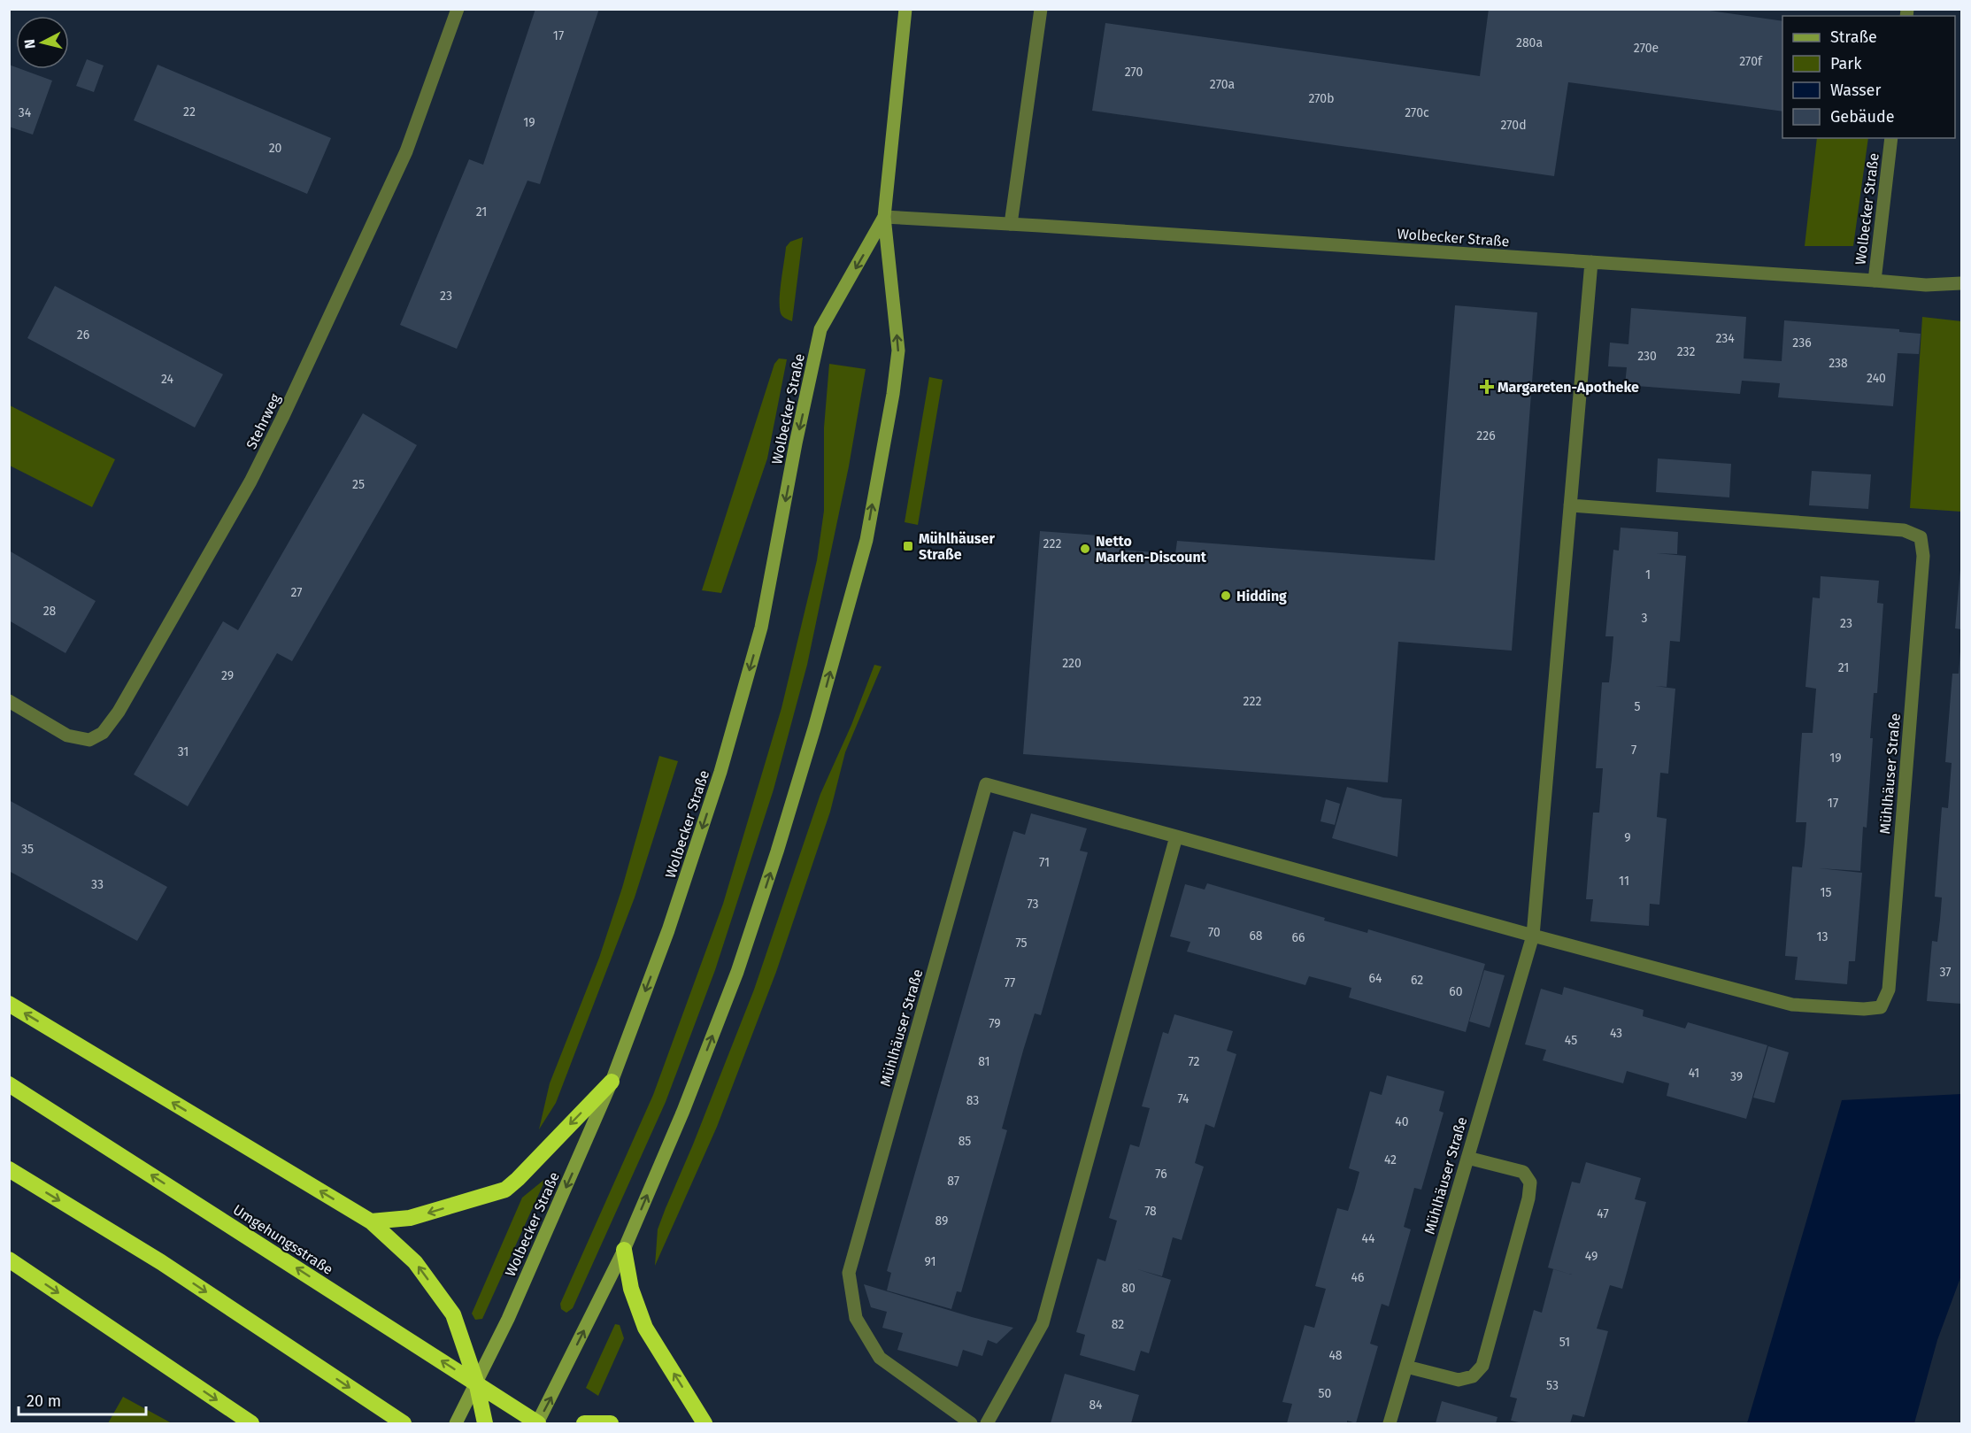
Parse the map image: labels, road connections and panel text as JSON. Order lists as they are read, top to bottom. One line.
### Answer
{"streets":{"highway":["Umgehungsstraße"],"main road":["Wolbecker Straße"],"street":["Stehrweg","Mühlhäuser Straße"]},"crossings":[["Wolbecker Straße","Mühlhäuser Straße"],["Wolbecker Straße","Umgehungsstraße"]],"places":{"health":["Margareten-Apotheke"],"transit":["Mühlhäuser Straße"],"other":["Netto Marken-Discount","Hidding"]},"house_numbers":["17","280a","270e","270f","270","270a","270b","22","34","270c","19","270d","20","21","23","26","234","236","232","230","238","240","24","226","25","222","1","27","28","3","23","220","21","29","222","5","7","31","19","17","9","35","71","11","33","15","73","70","68","13","66","75","37","64","62","77","60","79","43","45","81","72","41","39","74","83","40","85","42","76","87","78","47","89","44","49","91","46","80","82","51","48","53","50","84"],"legend":["Straße","Park","Wasser","Gebäude"],"scale_bar":"20 m","north":"left"}
